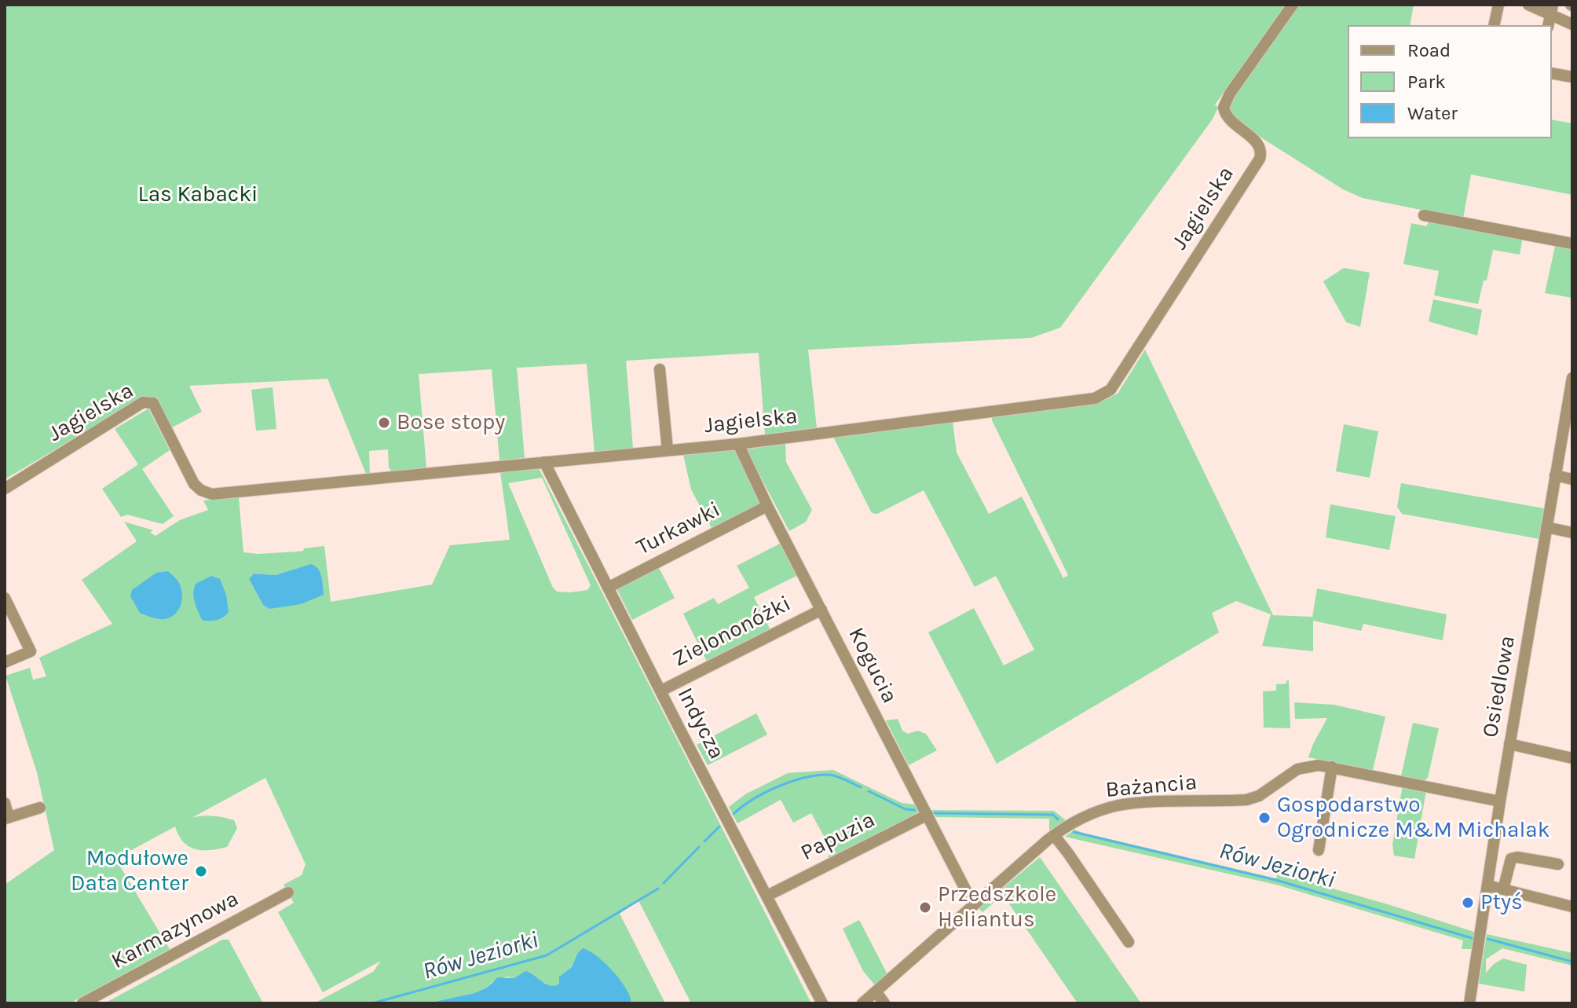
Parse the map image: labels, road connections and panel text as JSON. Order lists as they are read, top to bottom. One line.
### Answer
{"streets":{"street":["Jagielska","Turkawki","Zielononóżki","Kogucia","Osiedlowa","Indycza","Bażancia","Papuzia","Karmazynowa"]},"crossings":[["Jagielska","Kogucia"],["Jagielska","Indycza"],["Turkawki","Kogucia"],["Turkawki","Indycza"],["Zielononóżki","Kogucia"],["Zielononóżki","Indycza"],["Kogucia","Bażancia"],["Kogucia","Papuzia"],["Osiedlowa","Bażancia"],["Indycza","Papuzia"]],"water":["Rów Jeziorki"],"parks":["Las Kabacki"],"places":["Bose stopy","Gospodarstwo Ogrodnicze M&M Michalak","Modułowe Data Center","Ptyś","Przedszkole Heliantus"],"legend":["Road","Park","Water"]}
